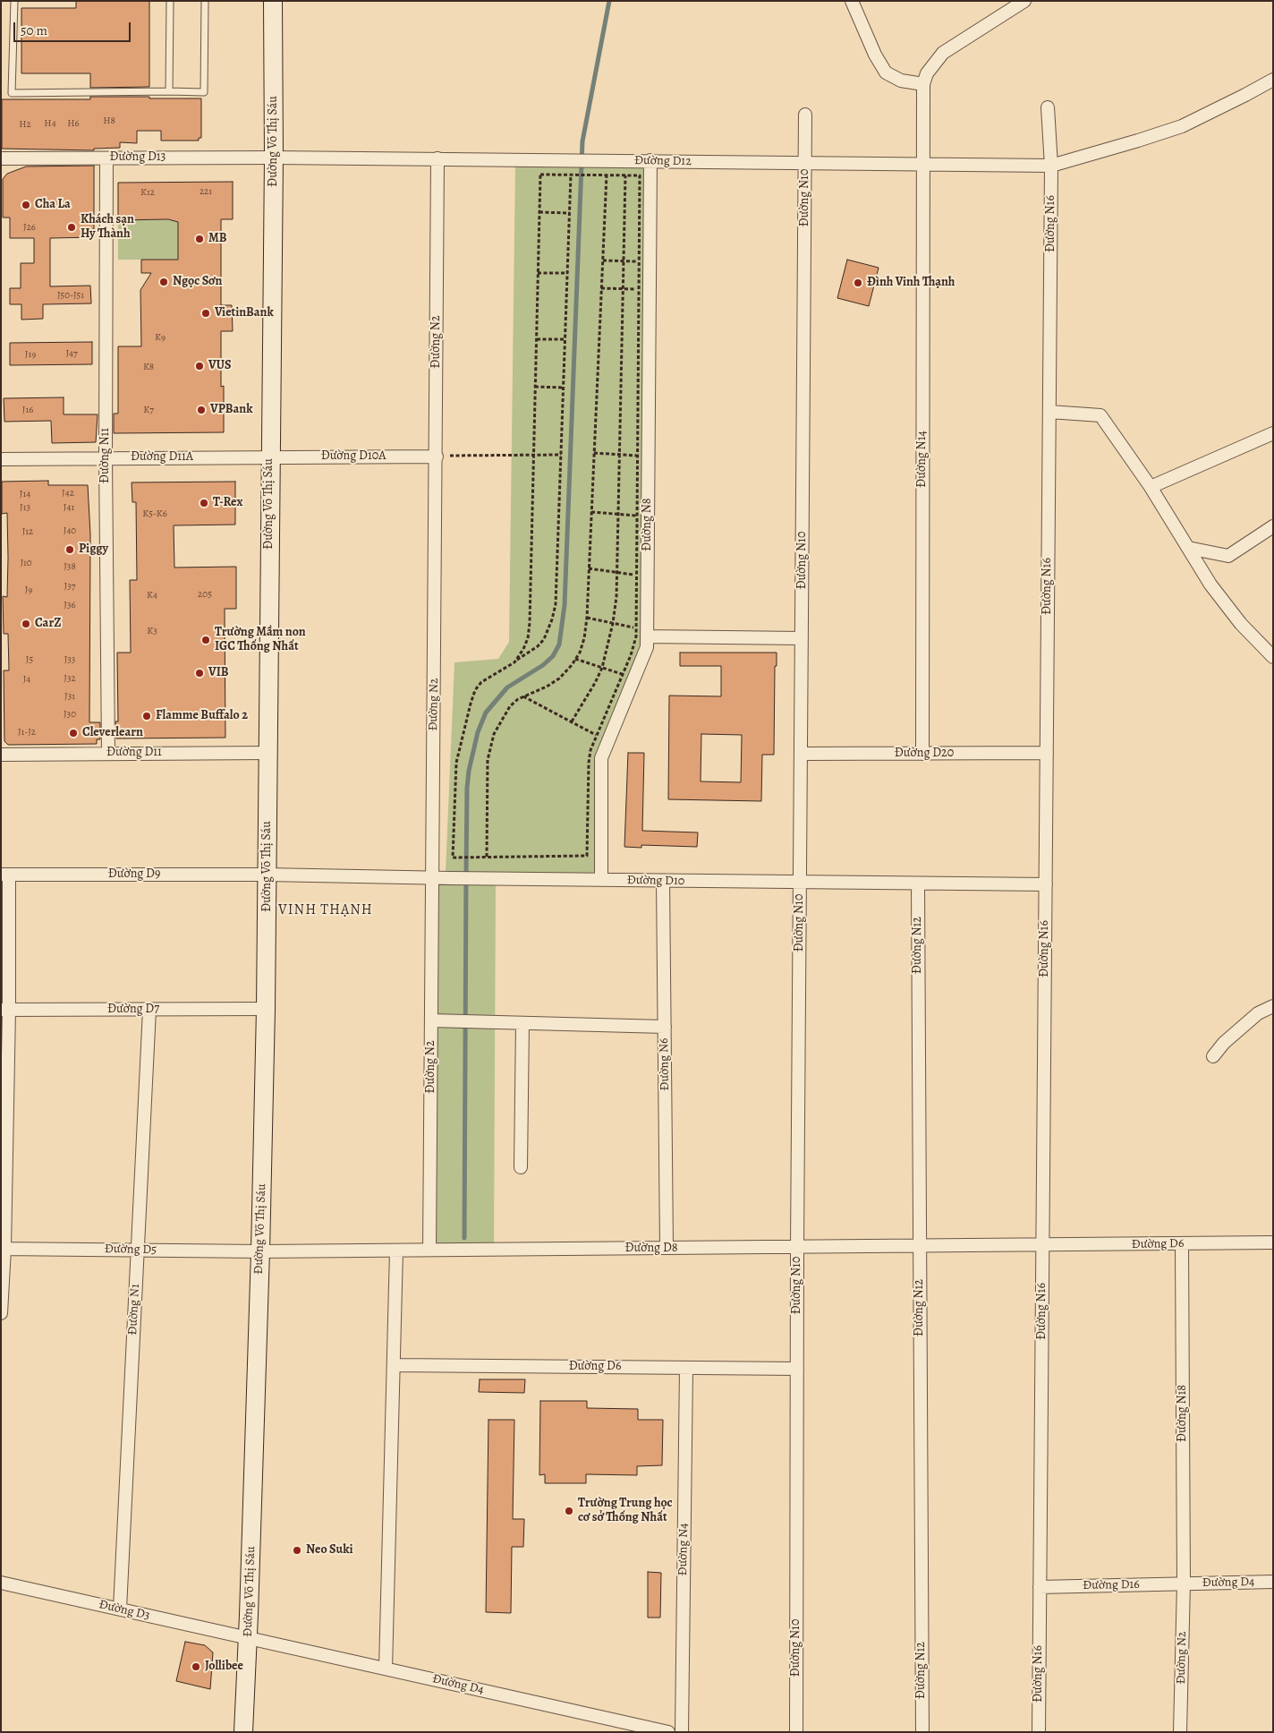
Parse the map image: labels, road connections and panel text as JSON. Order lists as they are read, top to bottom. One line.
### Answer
{"streets":{"main road":["Đường Võ Thị Sáu"],"street":["Đường D13","Đường D12","Đường N10","Đường N16","Đường N2","Đường N11","Đường D10A","Đường D11A","Đường N14","Đường N8","Đường D11","Đường D20","Đường D9","Đường D10","Đường N12","Đường D7","Đường N6","Đường D6","Đường D8","Đường D5","Đường N1","Đường N18","Đường N4","Đường D4","Đường D16","Đường D3"]},"crossings":[["Đường Võ Thị Sáu","Đường D13"],["Đường Võ Thị Sáu","Đường D12"],["Đường Võ Thị Sáu","Đường D10A"],["Đường Võ Thị Sáu","Đường D11A"],["Đường Võ Thị Sáu","Đường D11"],["Đường Võ Thị Sáu","Đường D9"],["Đường Võ Thị Sáu","Đường D10"],["Đường Võ Thị Sáu","Đường D7"],["Đường Võ Thị Sáu","Đường D8"],["Đường Võ Thị Sáu","Đường D5"],["Đường Võ Thị Sáu","Đường D4"],["Đường Võ Thị Sáu","Đường D3"],["Đường D13","Đường D12"],["Đường D13","Đường N11"],["Đường D12","Đường N10"],["Đường D12","Đường N16"],["Đường D12","Đường N2"],["Đường D12","Đường N14"],["Đường D12","Đường N8"],["Đường N10","Đường D20"],["Đường N10","Đường D10"],["Đường N10","Đường D6"],["Đường N10","Đường D8"],["Đường N16","Đường D20"],["Đường N16","Đường D10"],["Đường N16","Đường D6"],["Đường N16","Đường D8"],["Đường N16","Đường D16"],["Đường N2","Đường D10A"],["Đường N2","Đường D10"],["Đường N2","Đường D8"],["Đường N2","Đường N18"],["Đường N2","Đường D4"],["Đường N2","Đường D16"],["Đường N11","Đường D11A"],["Đường N11","Đường D11"],["Đường D10A","Đường D11A"],["Đường N14","Đường D20"],["Đường N8","Đường D10"],["Đường D9","Đường D10"],["Đường D10","Đường N12"],["Đường D10","Đường N6"],["Đường N12","Đường D8"],["Đường D7","Đường N1"],["Đường N6","Đường D8"],["Đường D6","Đường D8"],["Đường D6","Đường N18"],["Đường D6","Đường N4"],["Đường D8","Đường D5"],["Đường D5","Đường N1"],["Đường N1","Đường D3"],["Đường N18","Đường D4"],["Đường N18","Đường D16"],["Đường D4","Đường D16"],["Đường D4","Đường D3"]],"districts":["VINH THẠNH"],"places":["Cha La","Khách sạn Hy Thành","MB","Ngọc Sơn","Đình Vinh Thạnh","VietinBank","VUS","VPBank","T-Rex","Piggy","CarZ","Trường Mầm non IGC Thống Nhất","VIB","Flamme Buffalo 2","Cleverlearn","Trường Trung học cơ sở Thống Nhất","Neo Suki","Jollibee"],"house_numbers":["H8","H4","H6","H2","221","K12","J26","J50-J51","K9","J47","J19","K8","J16","K7","J42","J14","J13","J41","K5-K6","J40","J12","J10","J38","J37","J9","205","K4","J36","K3","J5","J33","J32","J4","J31","J30","J1-J2"],"scale_bar":"50 m"}
